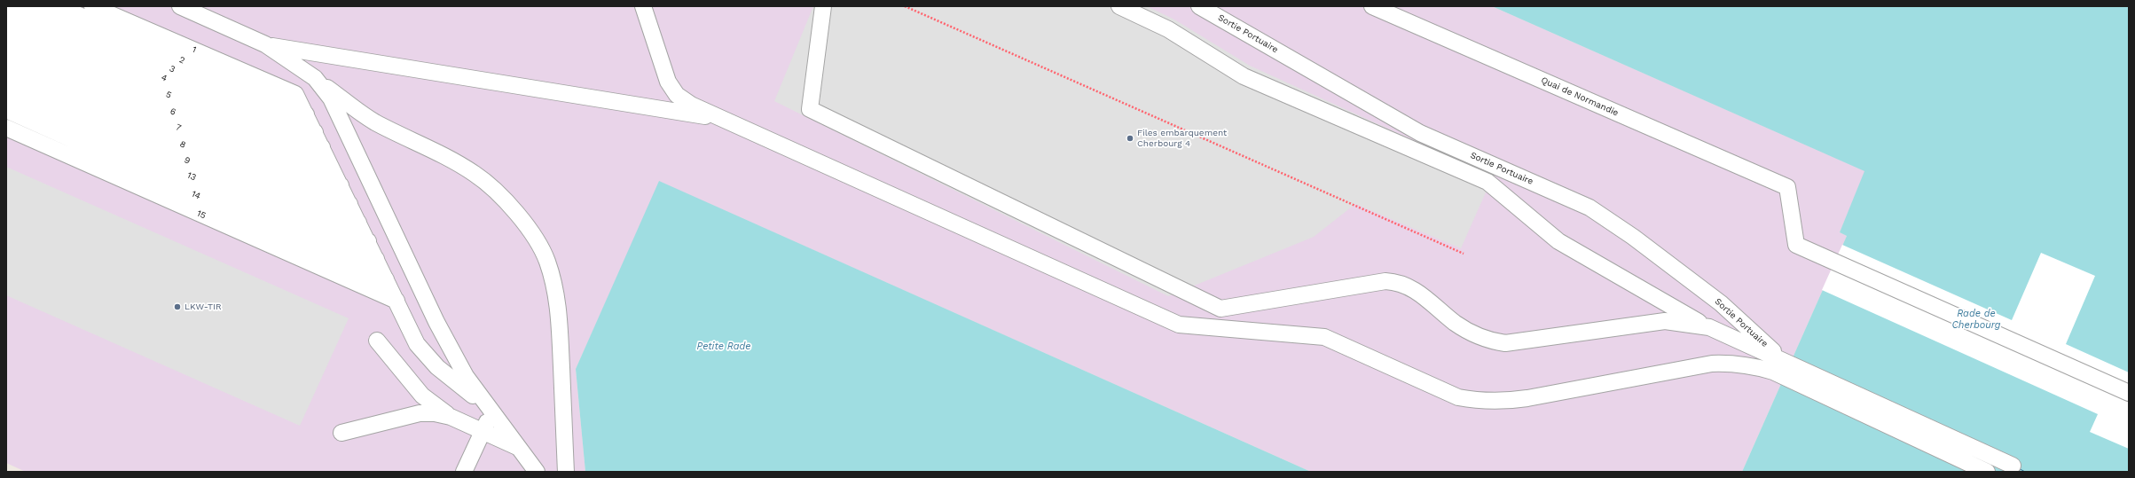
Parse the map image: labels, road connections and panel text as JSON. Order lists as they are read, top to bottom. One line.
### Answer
{"streets":{"lane":["Sortie Portuaire","1","2","3","4","5","Quai de Normandie","6","7","8","9","13","14","15"]},"crossings":[["1","2"]],"water":["Rade de Cherbourg","Petite Rade"],"places":["Files embarquement Cherbourg 4","LKW-TIR"]}
